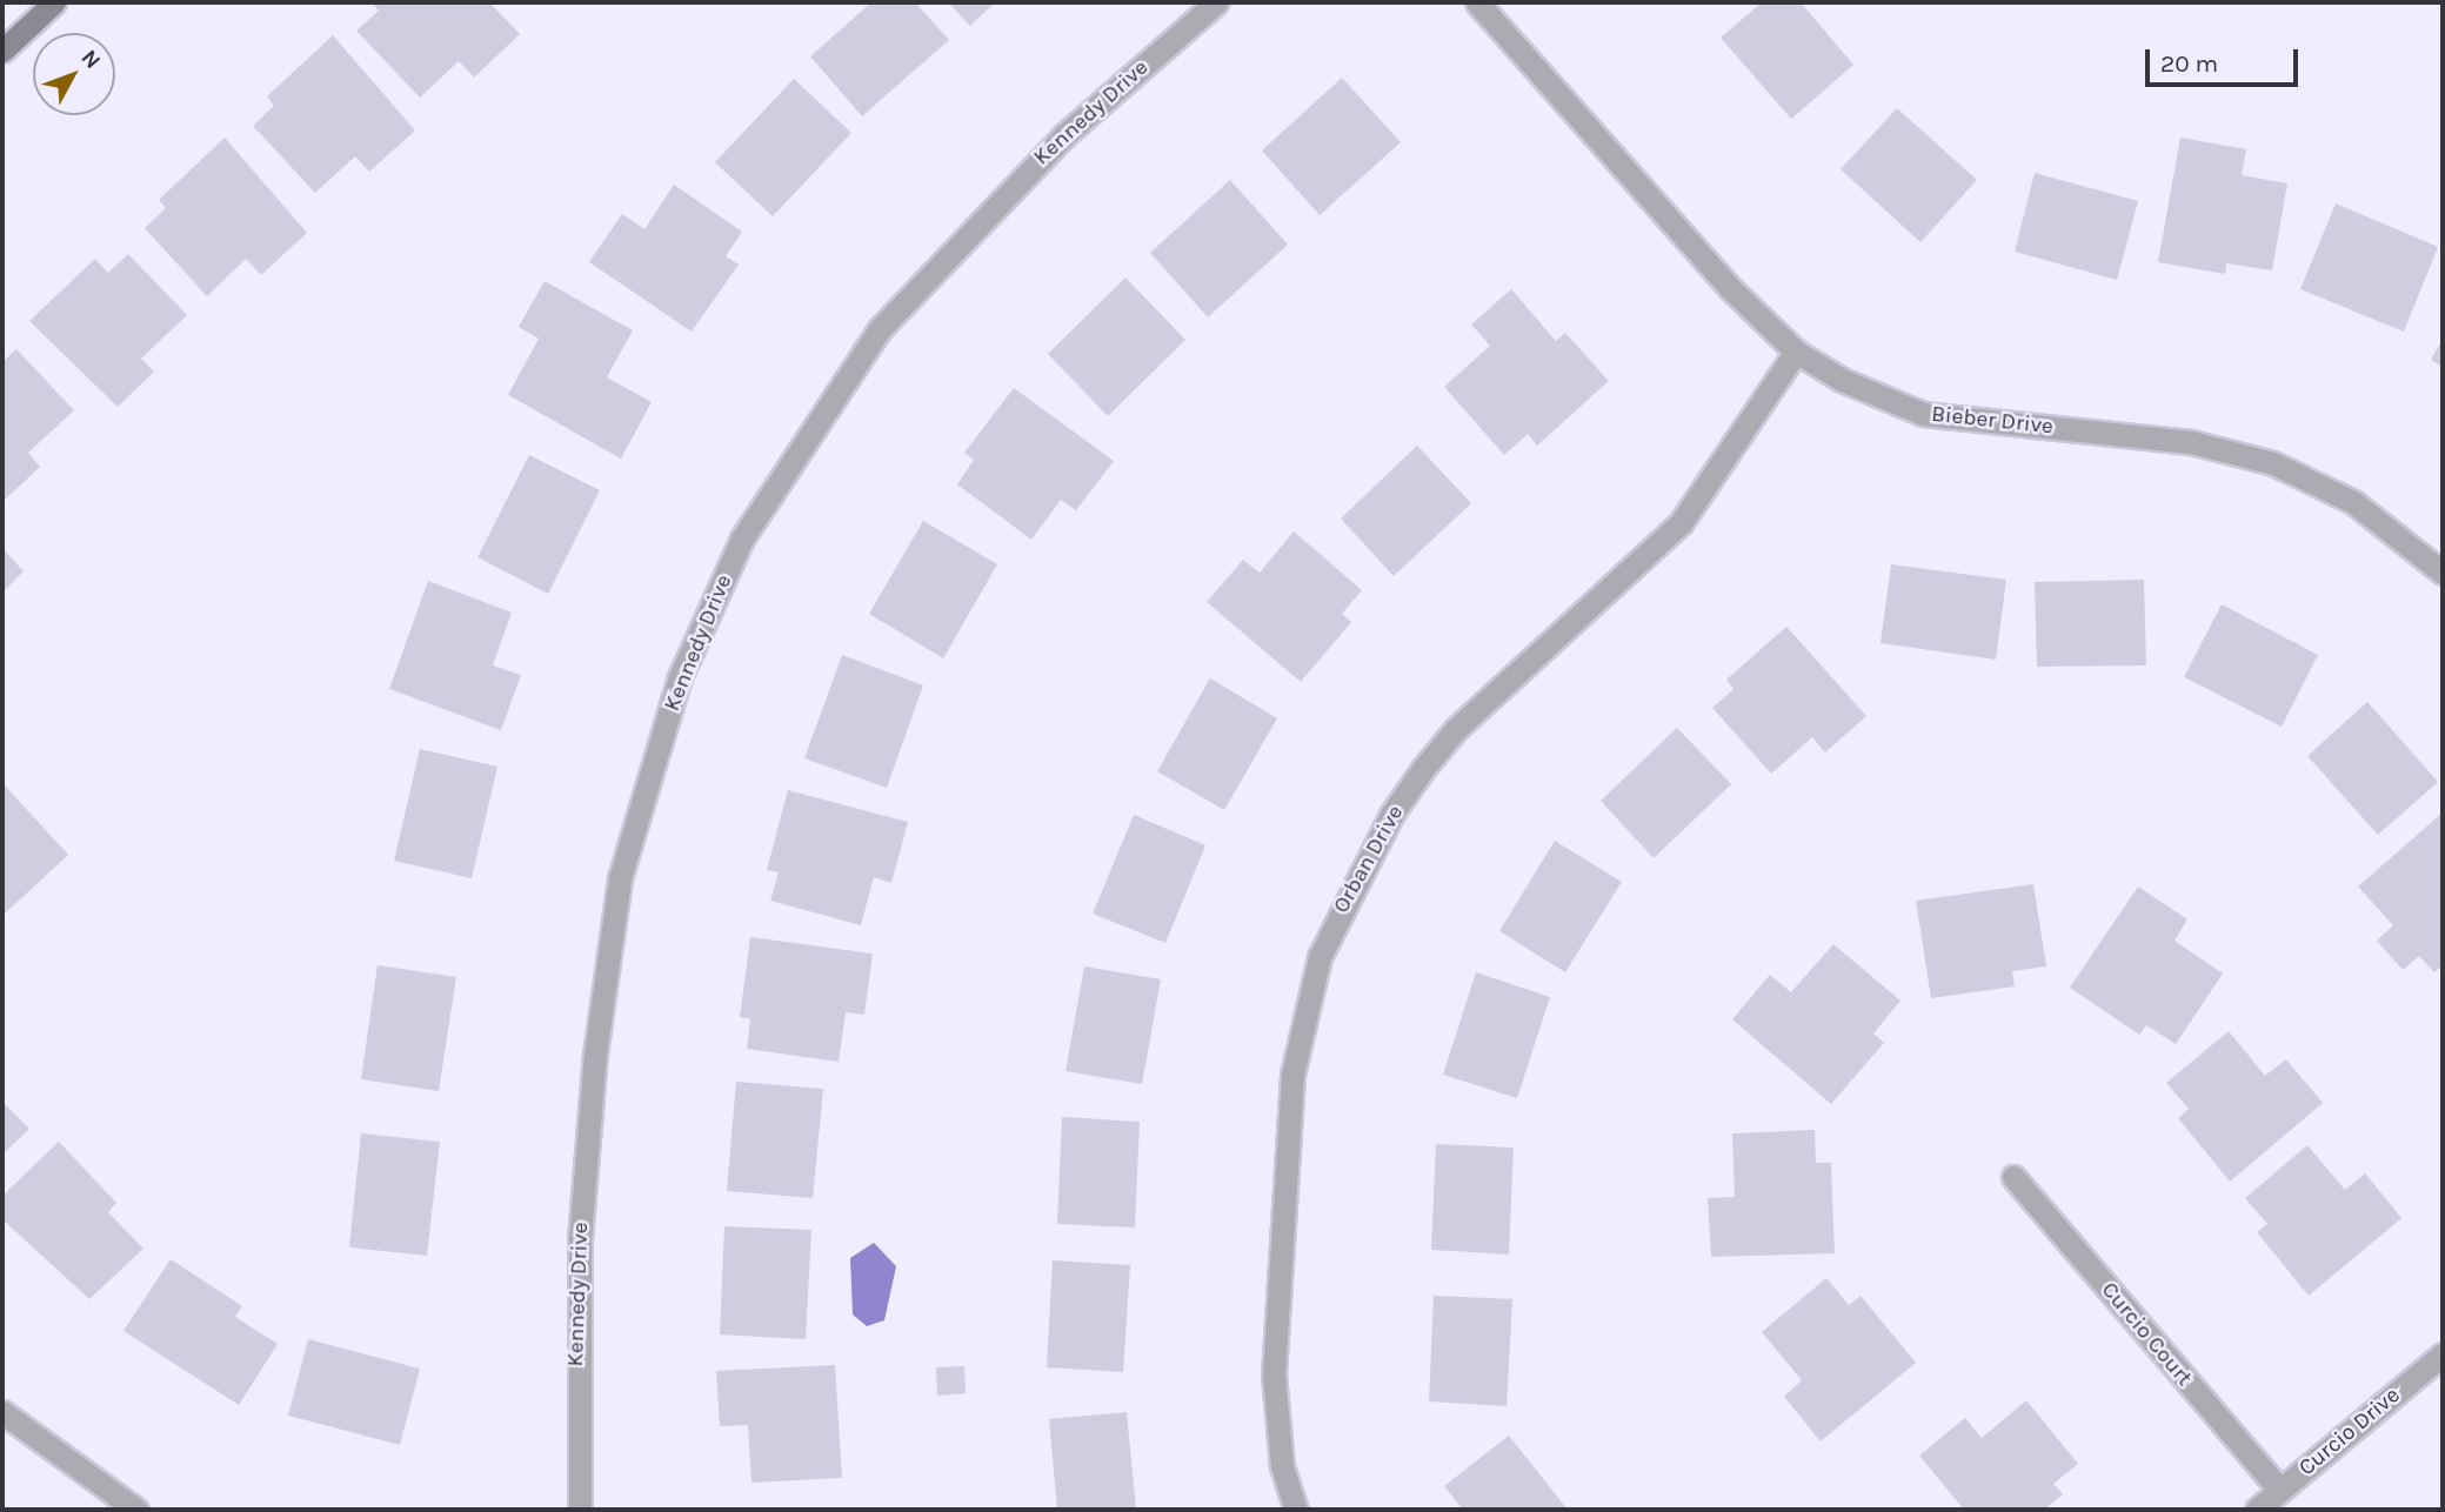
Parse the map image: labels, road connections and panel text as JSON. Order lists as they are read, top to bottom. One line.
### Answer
{"streets":{"street":["Kennedy Drive","Bieber Drive","Orban Drive","Curcio Court","Curcio Drive"]},"crossings":[["Bieber Drive","Orban Drive"],["Curcio Court","Curcio Drive"]],"scale_bar":"20 m","north":"top right"}
